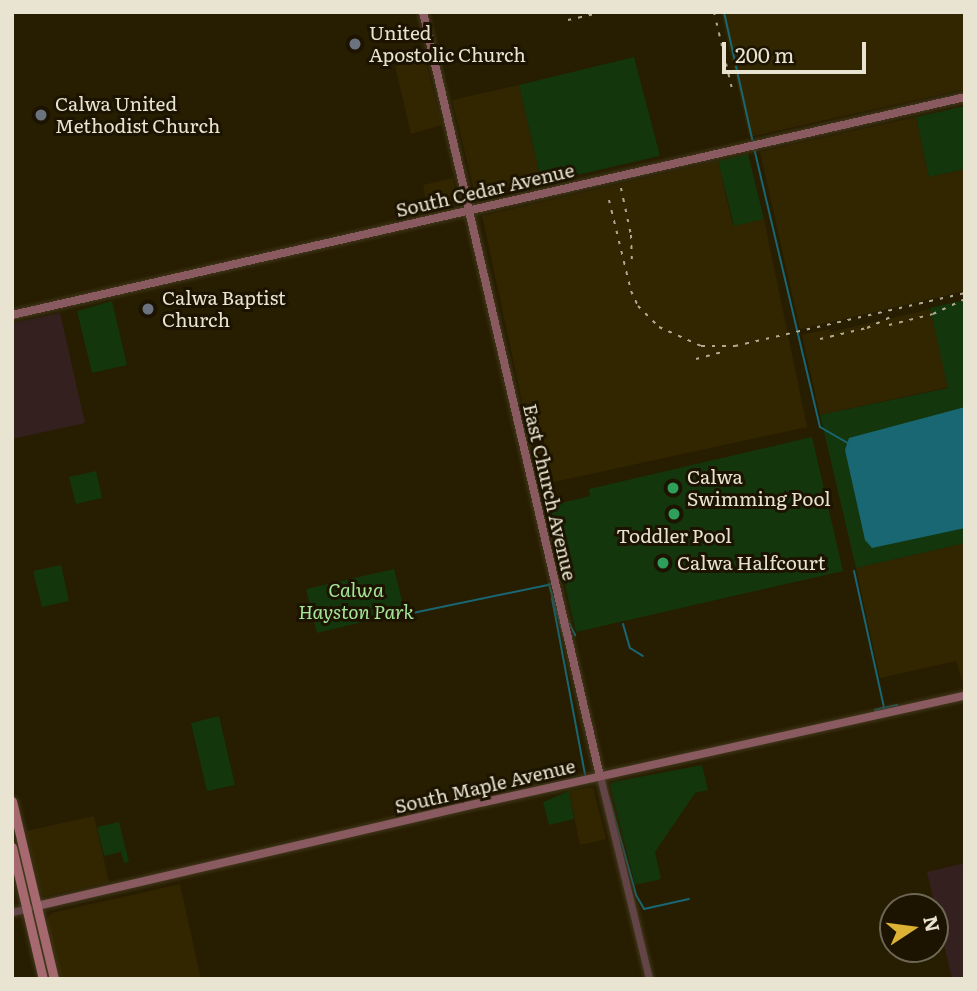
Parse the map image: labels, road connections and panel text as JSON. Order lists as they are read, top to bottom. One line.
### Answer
{"streets":{"main road":["South Cedar Avenue","East Church Avenue","South Maple Avenue"]},"crossings":[["South Cedar Avenue","East Church Avenue"],["East Church Avenue","South Maple Avenue"]],"parks":["Calwa Hayston Park"],"places":["United Apostolic Church","Calwa United Methodist Church","Calwa Baptist Church","Calwa Swimming Pool","Toddler Pool","Calwa Halfcourt"],"scale_bar":"200 m","north":"right"}
